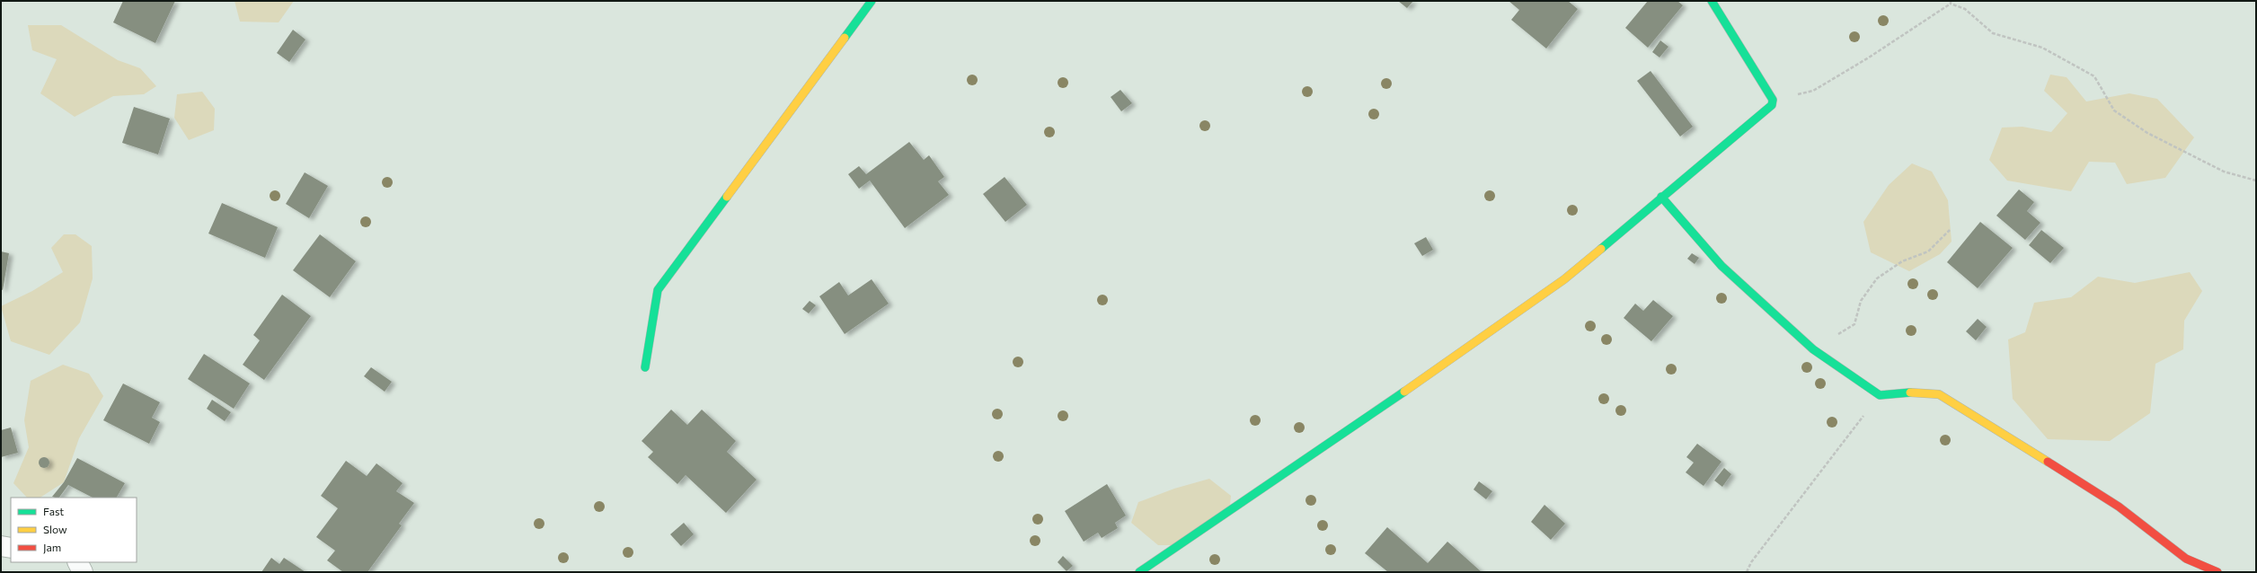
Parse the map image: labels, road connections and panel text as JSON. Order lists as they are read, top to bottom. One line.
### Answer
{"legend":["Fast","Slow","Jam"]}
